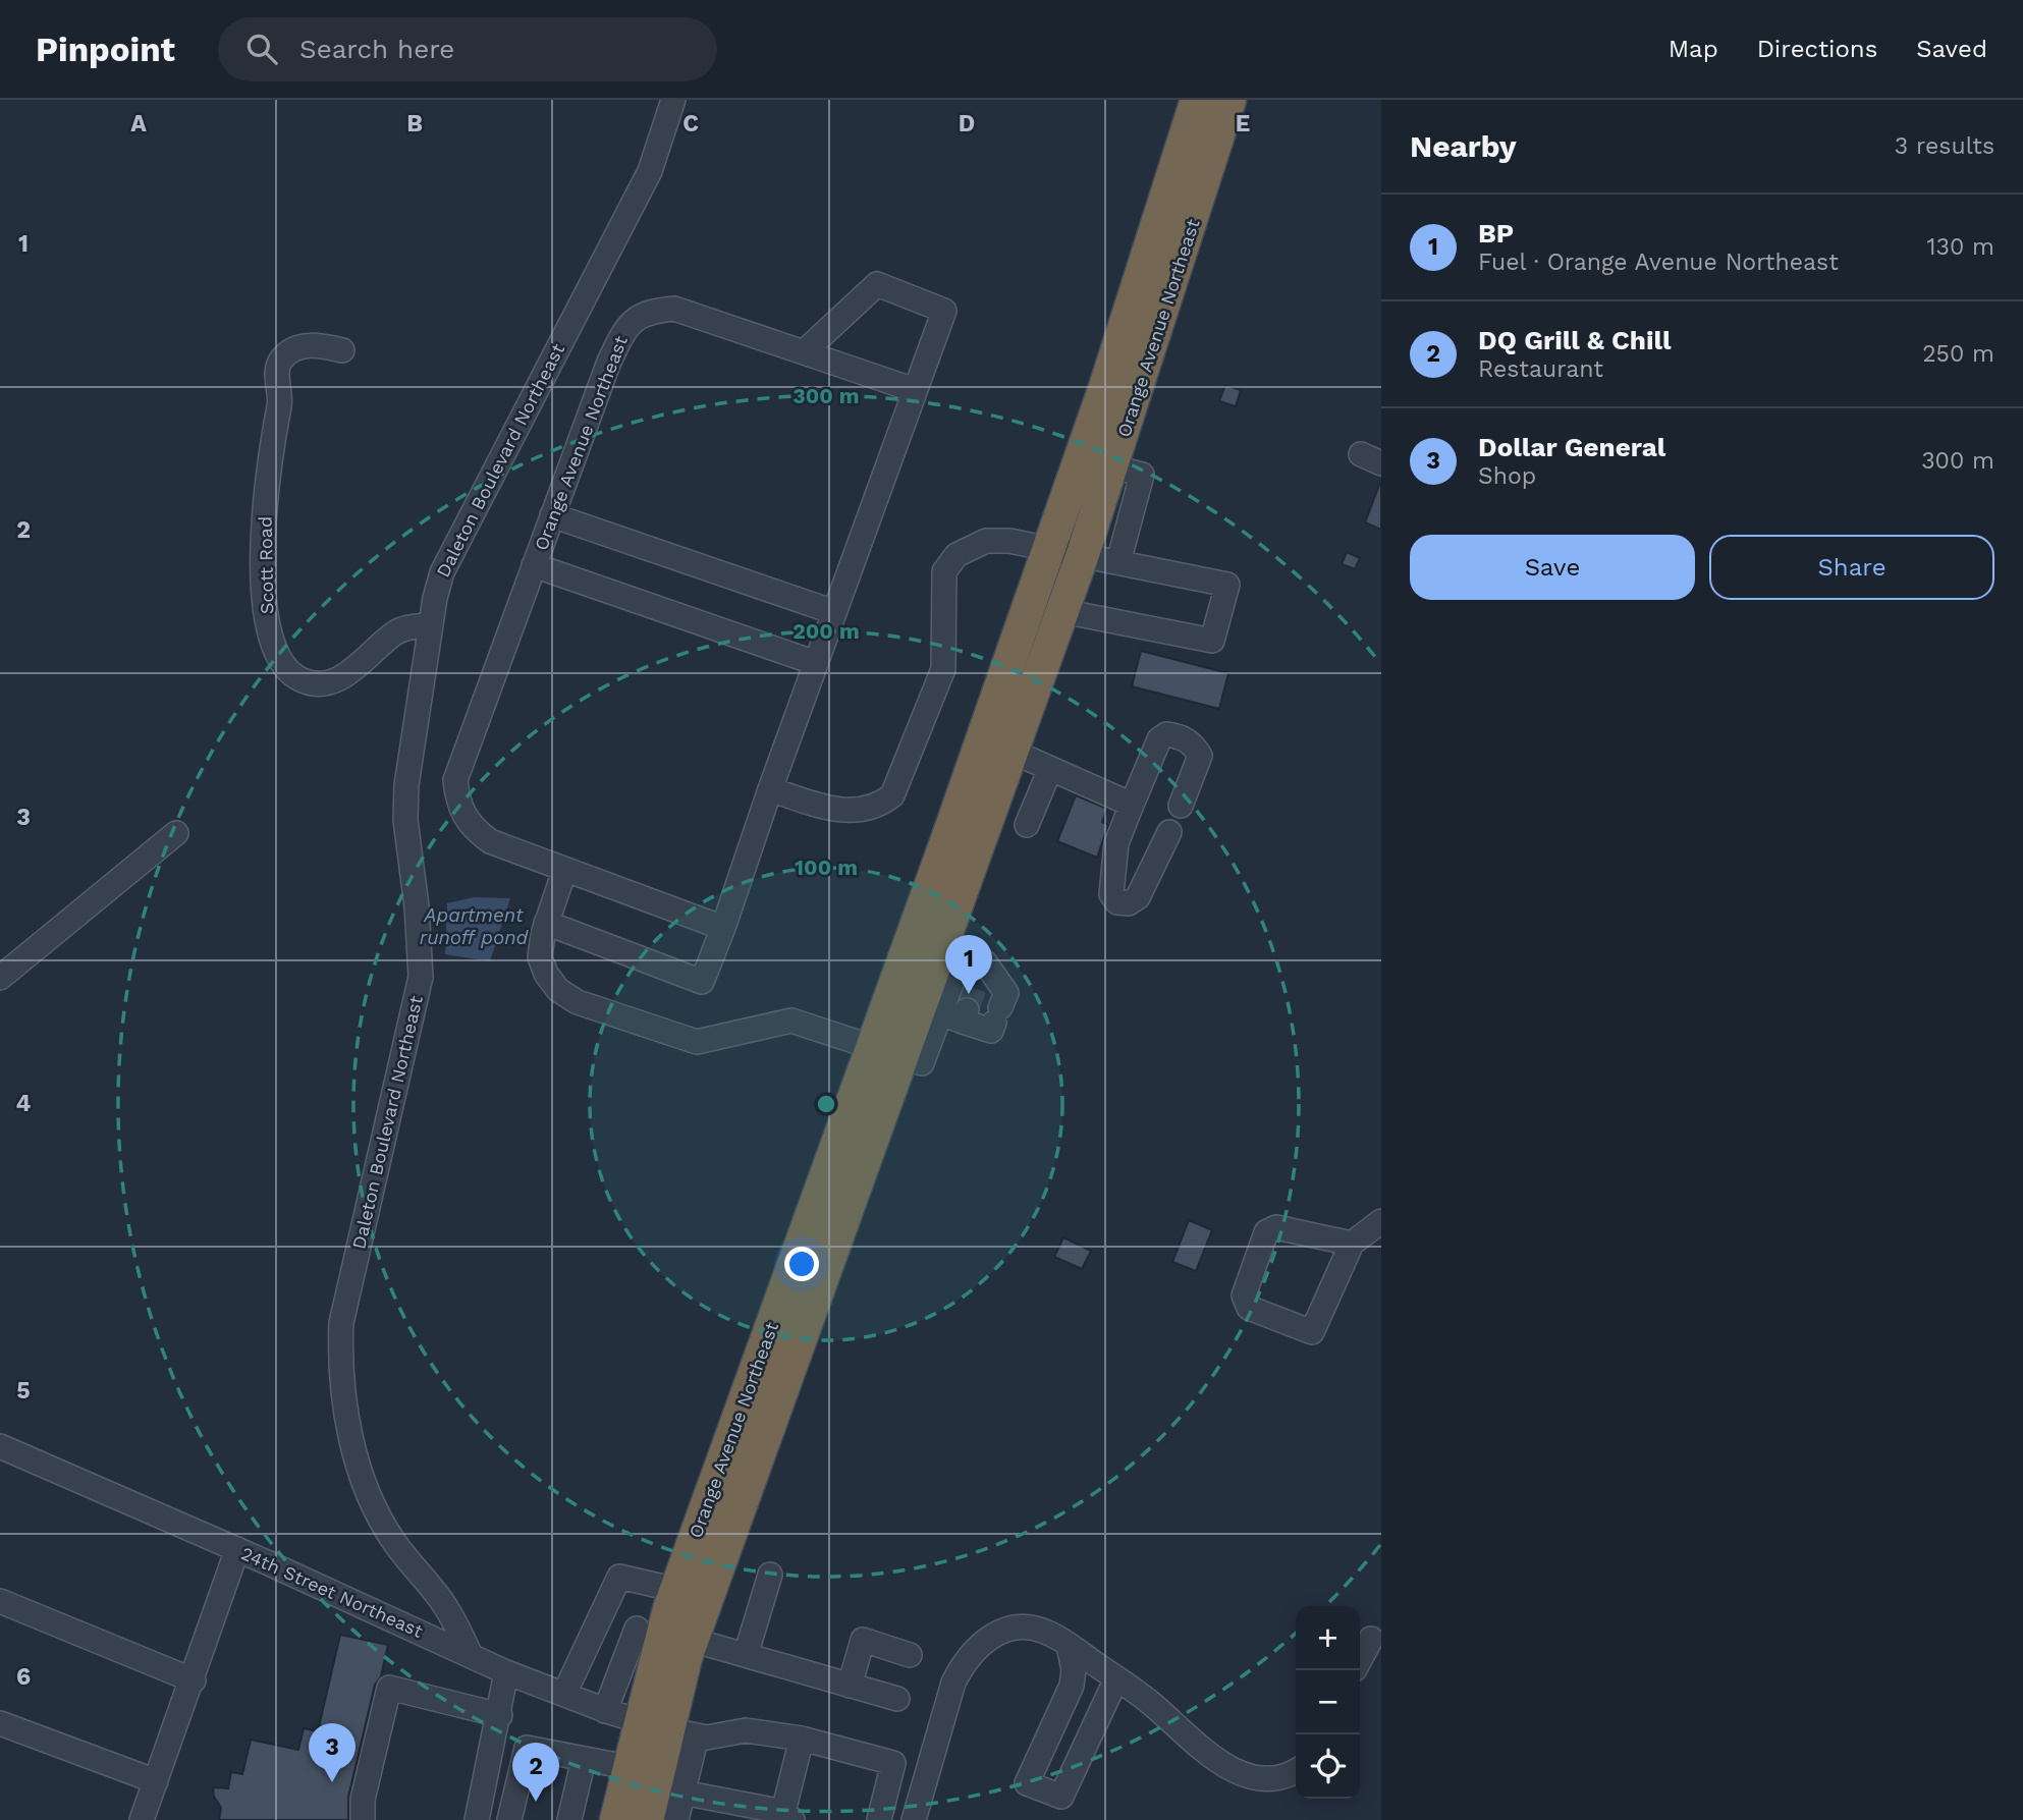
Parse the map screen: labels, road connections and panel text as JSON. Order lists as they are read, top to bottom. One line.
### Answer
{"streets":{"highway":["Orange Avenue Northeast"],"street":["Daleton Boulevard Northeast","Scott Road","24th Street Northeast"]},"crossings":[["Orange Avenue Northeast","24th Street Northeast"],["Daleton Boulevard Northeast","Scott Road"],["Daleton Boulevard Northeast","24th Street Northeast"]],"water":["Apartment runoff pond"],"page":{"header":"Pinpoint","search":"Search here","nav":["Map","Directions","Saved"],"heading":["Nearby","3 results"],"list":[{"mark":"1","name":"BP","note":"Fuel · Orange Avenue Northeast","value":"130 m"},{"mark":"2","name":"DQ Grill & Chill","note":"Restaurant","value":"250 m"},{"mark":"3","name":"Dollar General","note":"Shop","value":"300 m"}],"buttons":["Save","Share"],"pins":["1","3","2"],"map_buttons":["+","−"]},"grid":{"columns":["A","B","C","D","E"],"rows":["1","2","3","4","5","6"]},"rings":["300 m","200 m","100 m"]}
